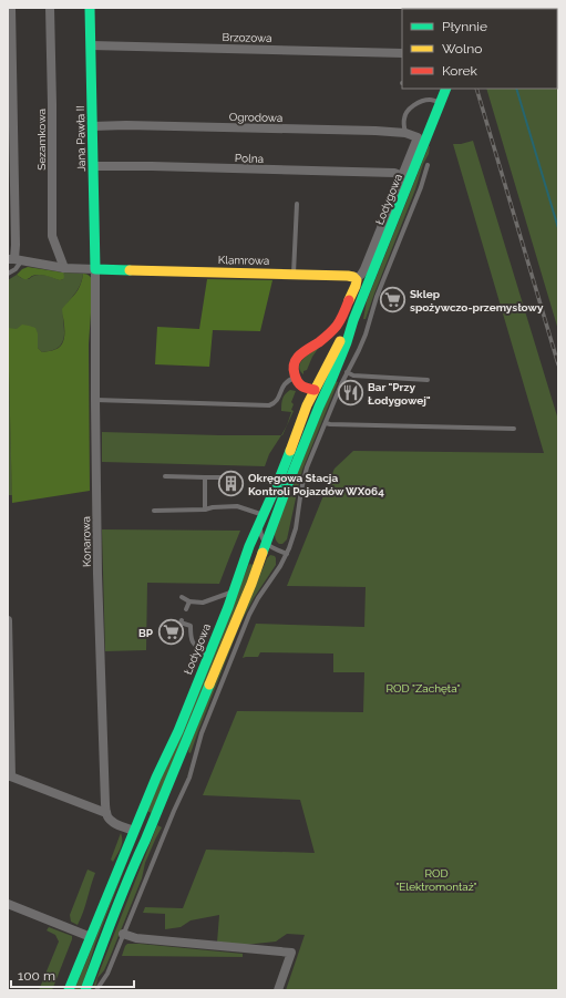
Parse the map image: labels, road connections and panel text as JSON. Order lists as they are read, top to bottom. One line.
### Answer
{"streets":{"main road":["Jana Pawła II","Łodygowa","Klamrowa"],"street":["Brzozowa","Ogrodowa","Sezamkowa","Polna","Konarowa"]},"crossings":[["Brzozowa","Jana Pawła II"],["Ogrodowa","Jana Pawła II"],["Ogrodowa","Polna"],["Jana Pawła II","Polna"],["Jana Pawła II","Klamrowa"],["Jana Pawła II","Konarowa"],["Sezamkowa","Klamrowa"],["Klamrowa","Konarowa"]],"parks":["ROD \"Zachęta\"","ROD \"Elektromontaż\""],"places":{"supermarket":["Sklep spożywczo-przemysłowy","BP"],"restaurant":["Bar \"Przy Łodygowej\""],"building":["Okręgowa Stacja Kontroli Pojazdów WX064"]},"legend":["Płynnie","Wolno","Korek"],"scale_bar":"100 m"}
